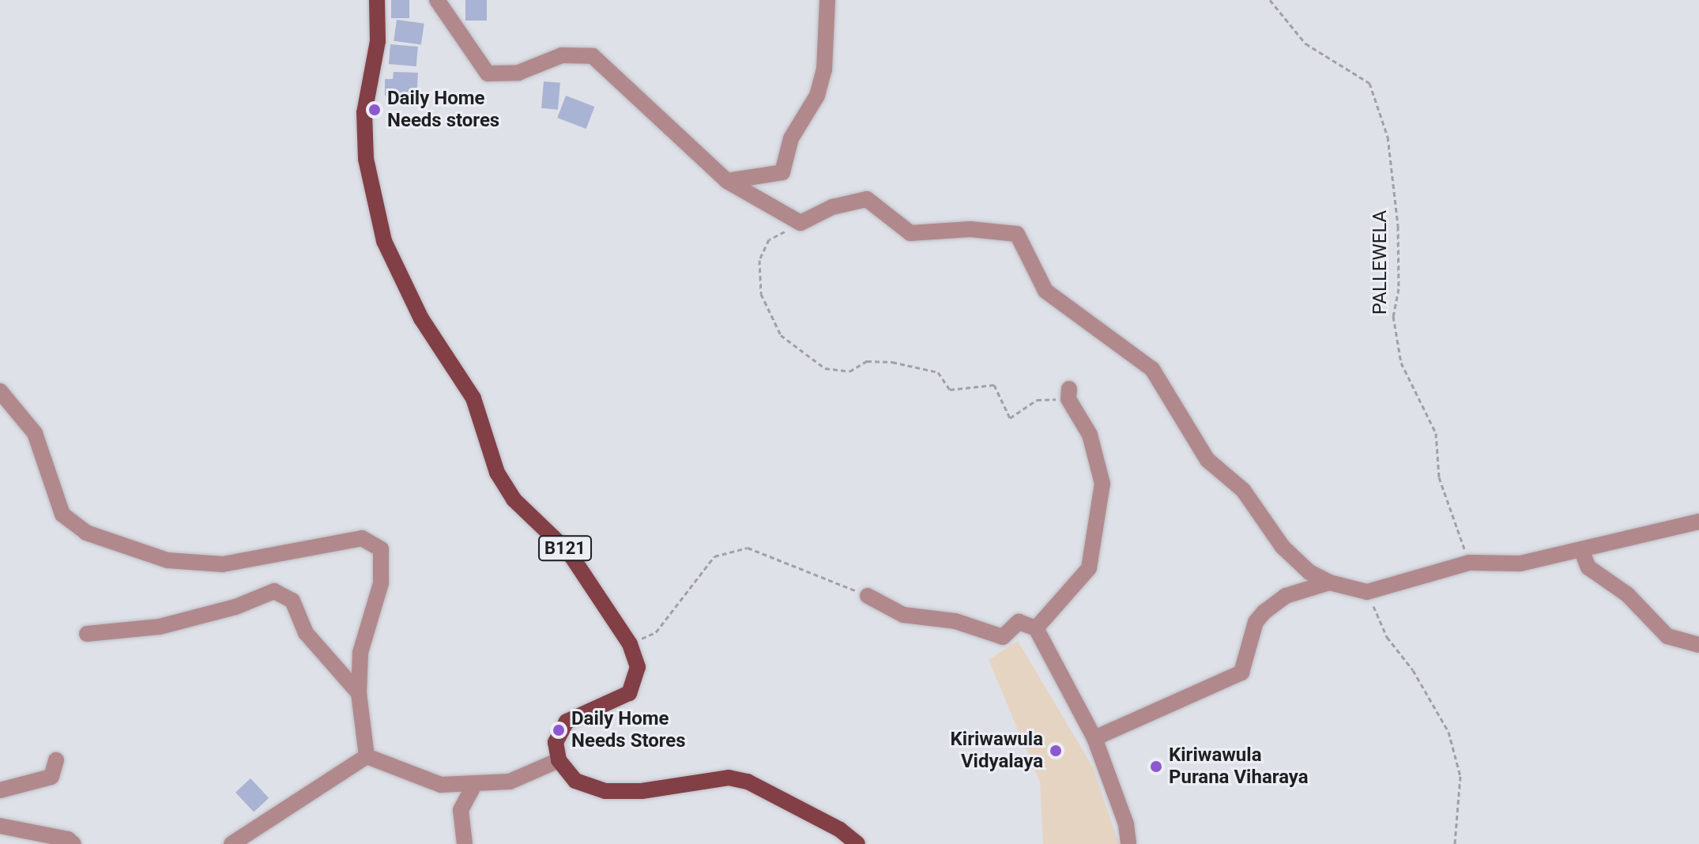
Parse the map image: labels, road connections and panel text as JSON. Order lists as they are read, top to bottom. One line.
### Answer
{"streets":{"main road":["B121"],"path":["PALLEWELA"]},"places":["Daily Home Needs stores","Daily Home Needs Stores","Kiriwawula Vidyalaya","Kiriwawula Purana Viharaya"]}
